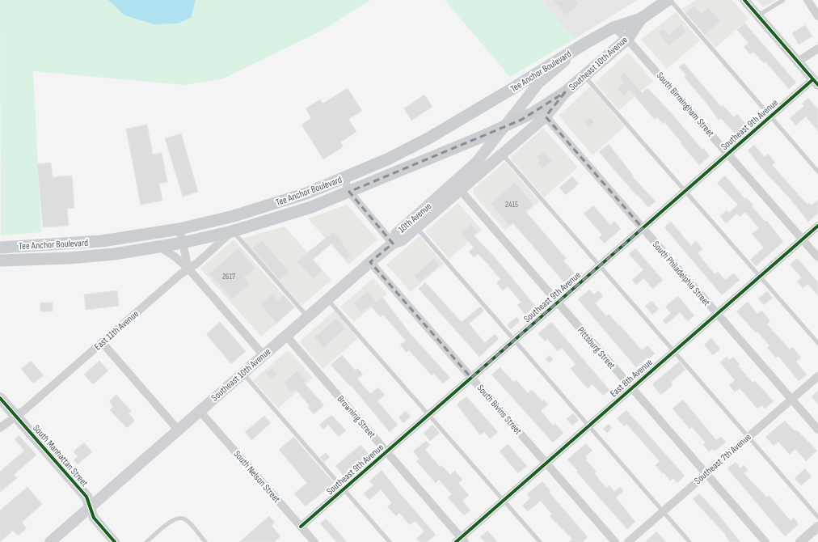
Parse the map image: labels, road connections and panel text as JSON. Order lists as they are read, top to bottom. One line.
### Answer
{"streets":{"main road":["Southeast 10th Avenue","Tee Anchor Boulevard","10th Avenue","South Manhattan Street"],"street":["South Birmingham Street","Southeast 9th Avenue","South Philadelphia Street","East 11th Avenue","Pittsburg Street","East 8th Avenue","South Bivins Street","Browning Street","Southeast 7th Avenue","South Nelson Street"]},"crossings":[["Southeast 10th Avenue","Tee Anchor Boulevard"],["Southeast 10th Avenue","South Birmingham Street"],["Southeast 10th Avenue","10th Avenue"],["Southeast 10th Avenue","South Bivins Street"],["Southeast 10th Avenue","Browning Street"],["Southeast 10th Avenue","South Manhattan Street"],["Southeast 10th Avenue","South Nelson Street"],["Tee Anchor Boulevard","10th Avenue"],["Tee Anchor Boulevard","East 11th Avenue"],["South Birmingham Street","Southeast 9th Avenue"],["South Birmingham Street","East 8th Avenue"],["Southeast 9th Avenue","South Philadelphia Street"],["Southeast 9th Avenue","Pittsburg Street"],["Southeast 9th Avenue","South Bivins Street"],["Southeast 9th Avenue","Browning Street"],["Southeast 9th Avenue","South Nelson Street"],["10th Avenue","South Philadelphia Street"],["10th Avenue","Pittsburg Street"],["South Philadelphia Street","East 8th Avenue"],["South Philadelphia Street","Southeast 7th Avenue"],["East 11th Avenue","South Manhattan Street"],["Pittsburg Street","East 8th Avenue"],["Pittsburg Street","Southeast 7th Avenue"],["East 8th Avenue","South Bivins Street"],["East 8th Avenue","Browning Street"]],"house_numbers":["2415","2617"]}
